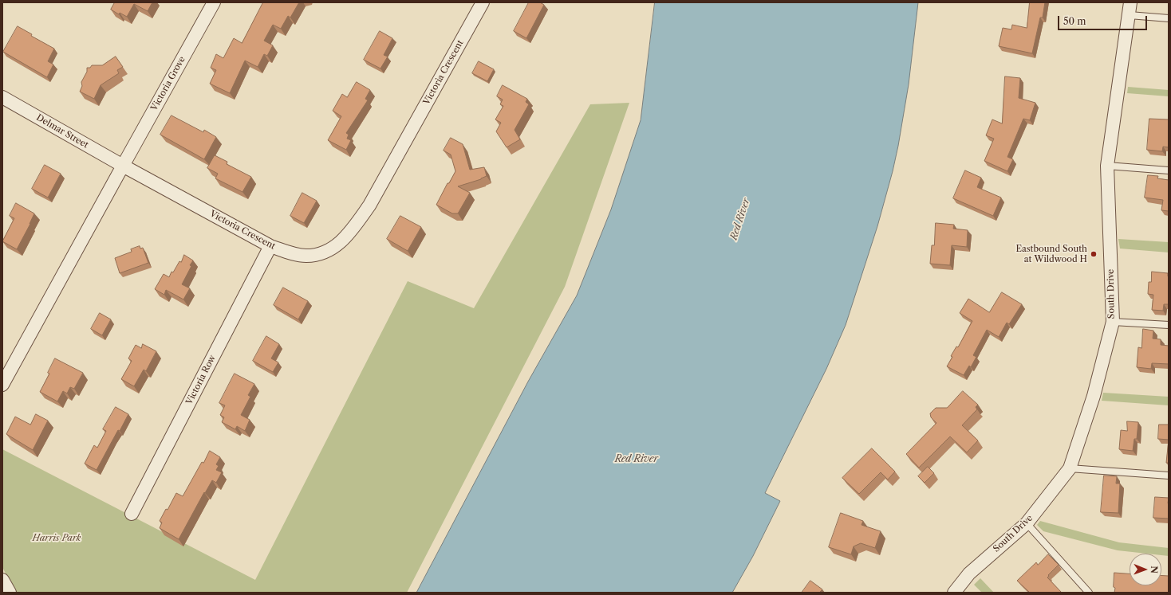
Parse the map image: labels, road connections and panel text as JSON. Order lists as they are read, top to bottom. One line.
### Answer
{"streets":{"street":["Victoria Crescent","Victoria Grove","Delmar Street","South Drive","Victoria Row"]},"crossings":[["Victoria Crescent","Victoria Grove"],["Victoria Crescent","Delmar Street"],["Victoria Crescent","Victoria Row"],["Victoria Grove","Delmar Street"]],"water":["Red River"],"parks":["Harris Park"],"places":["Eastbound South at Wildwood H"],"scale_bar":"50 m","north":"right"}
